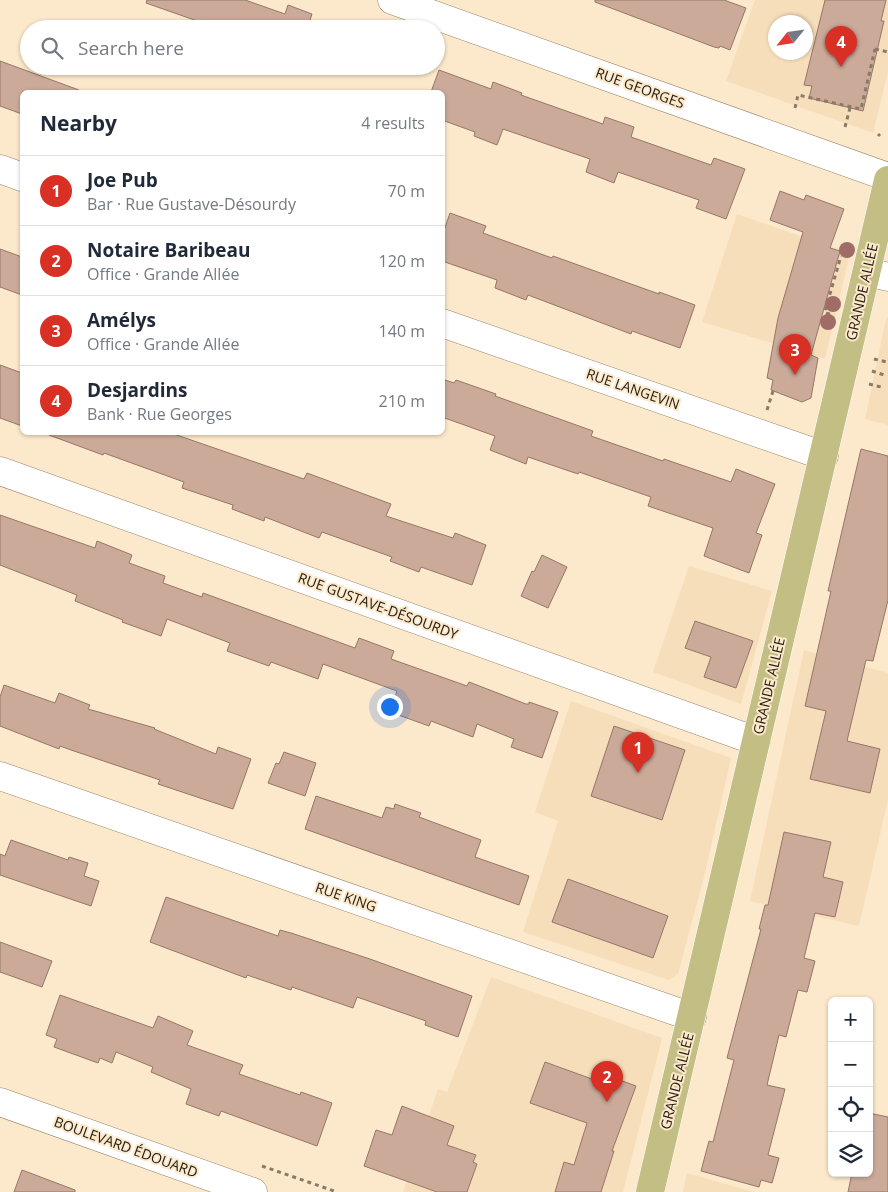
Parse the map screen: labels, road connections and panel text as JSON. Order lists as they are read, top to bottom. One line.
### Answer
{"streets":{"main road":["GRANDE ALLÉE"],"street":["RUE GEORGES","RUE LANGEVIN","RUE GUSTAVE-DÉSOURDY","RUE KING","BOULEVARD ÉDOUARD"]},"crossings":[["RUE GEORGES","GRANDE ALLÉE"],["GRANDE ALLÉE","RUE LANGEVIN"],["GRANDE ALLÉE","RUE GUSTAVE-DÉSOURDY"],["GRANDE ALLÉE","RUE KING"]],"north":"bottom left","page":{"search":"Search here","pins":["4","3","1","2"],"heading":["Nearby","4 results"],"list":[{"mark":"1","name":"Joe Pub","note":"Bar · Rue Gustave-Désourdy","value":"70 m"},{"mark":"2","name":"Notaire Baribeau","note":"Office · Grande Allée","value":"120 m"},{"mark":"3","name":"Amélys","note":"Office · Grande Allée","value":"140 m"},{"mark":"4","name":"Desjardins","note":"Bank · Rue Georges","value":"210 m"}],"map_buttons":["+","−"]}}
